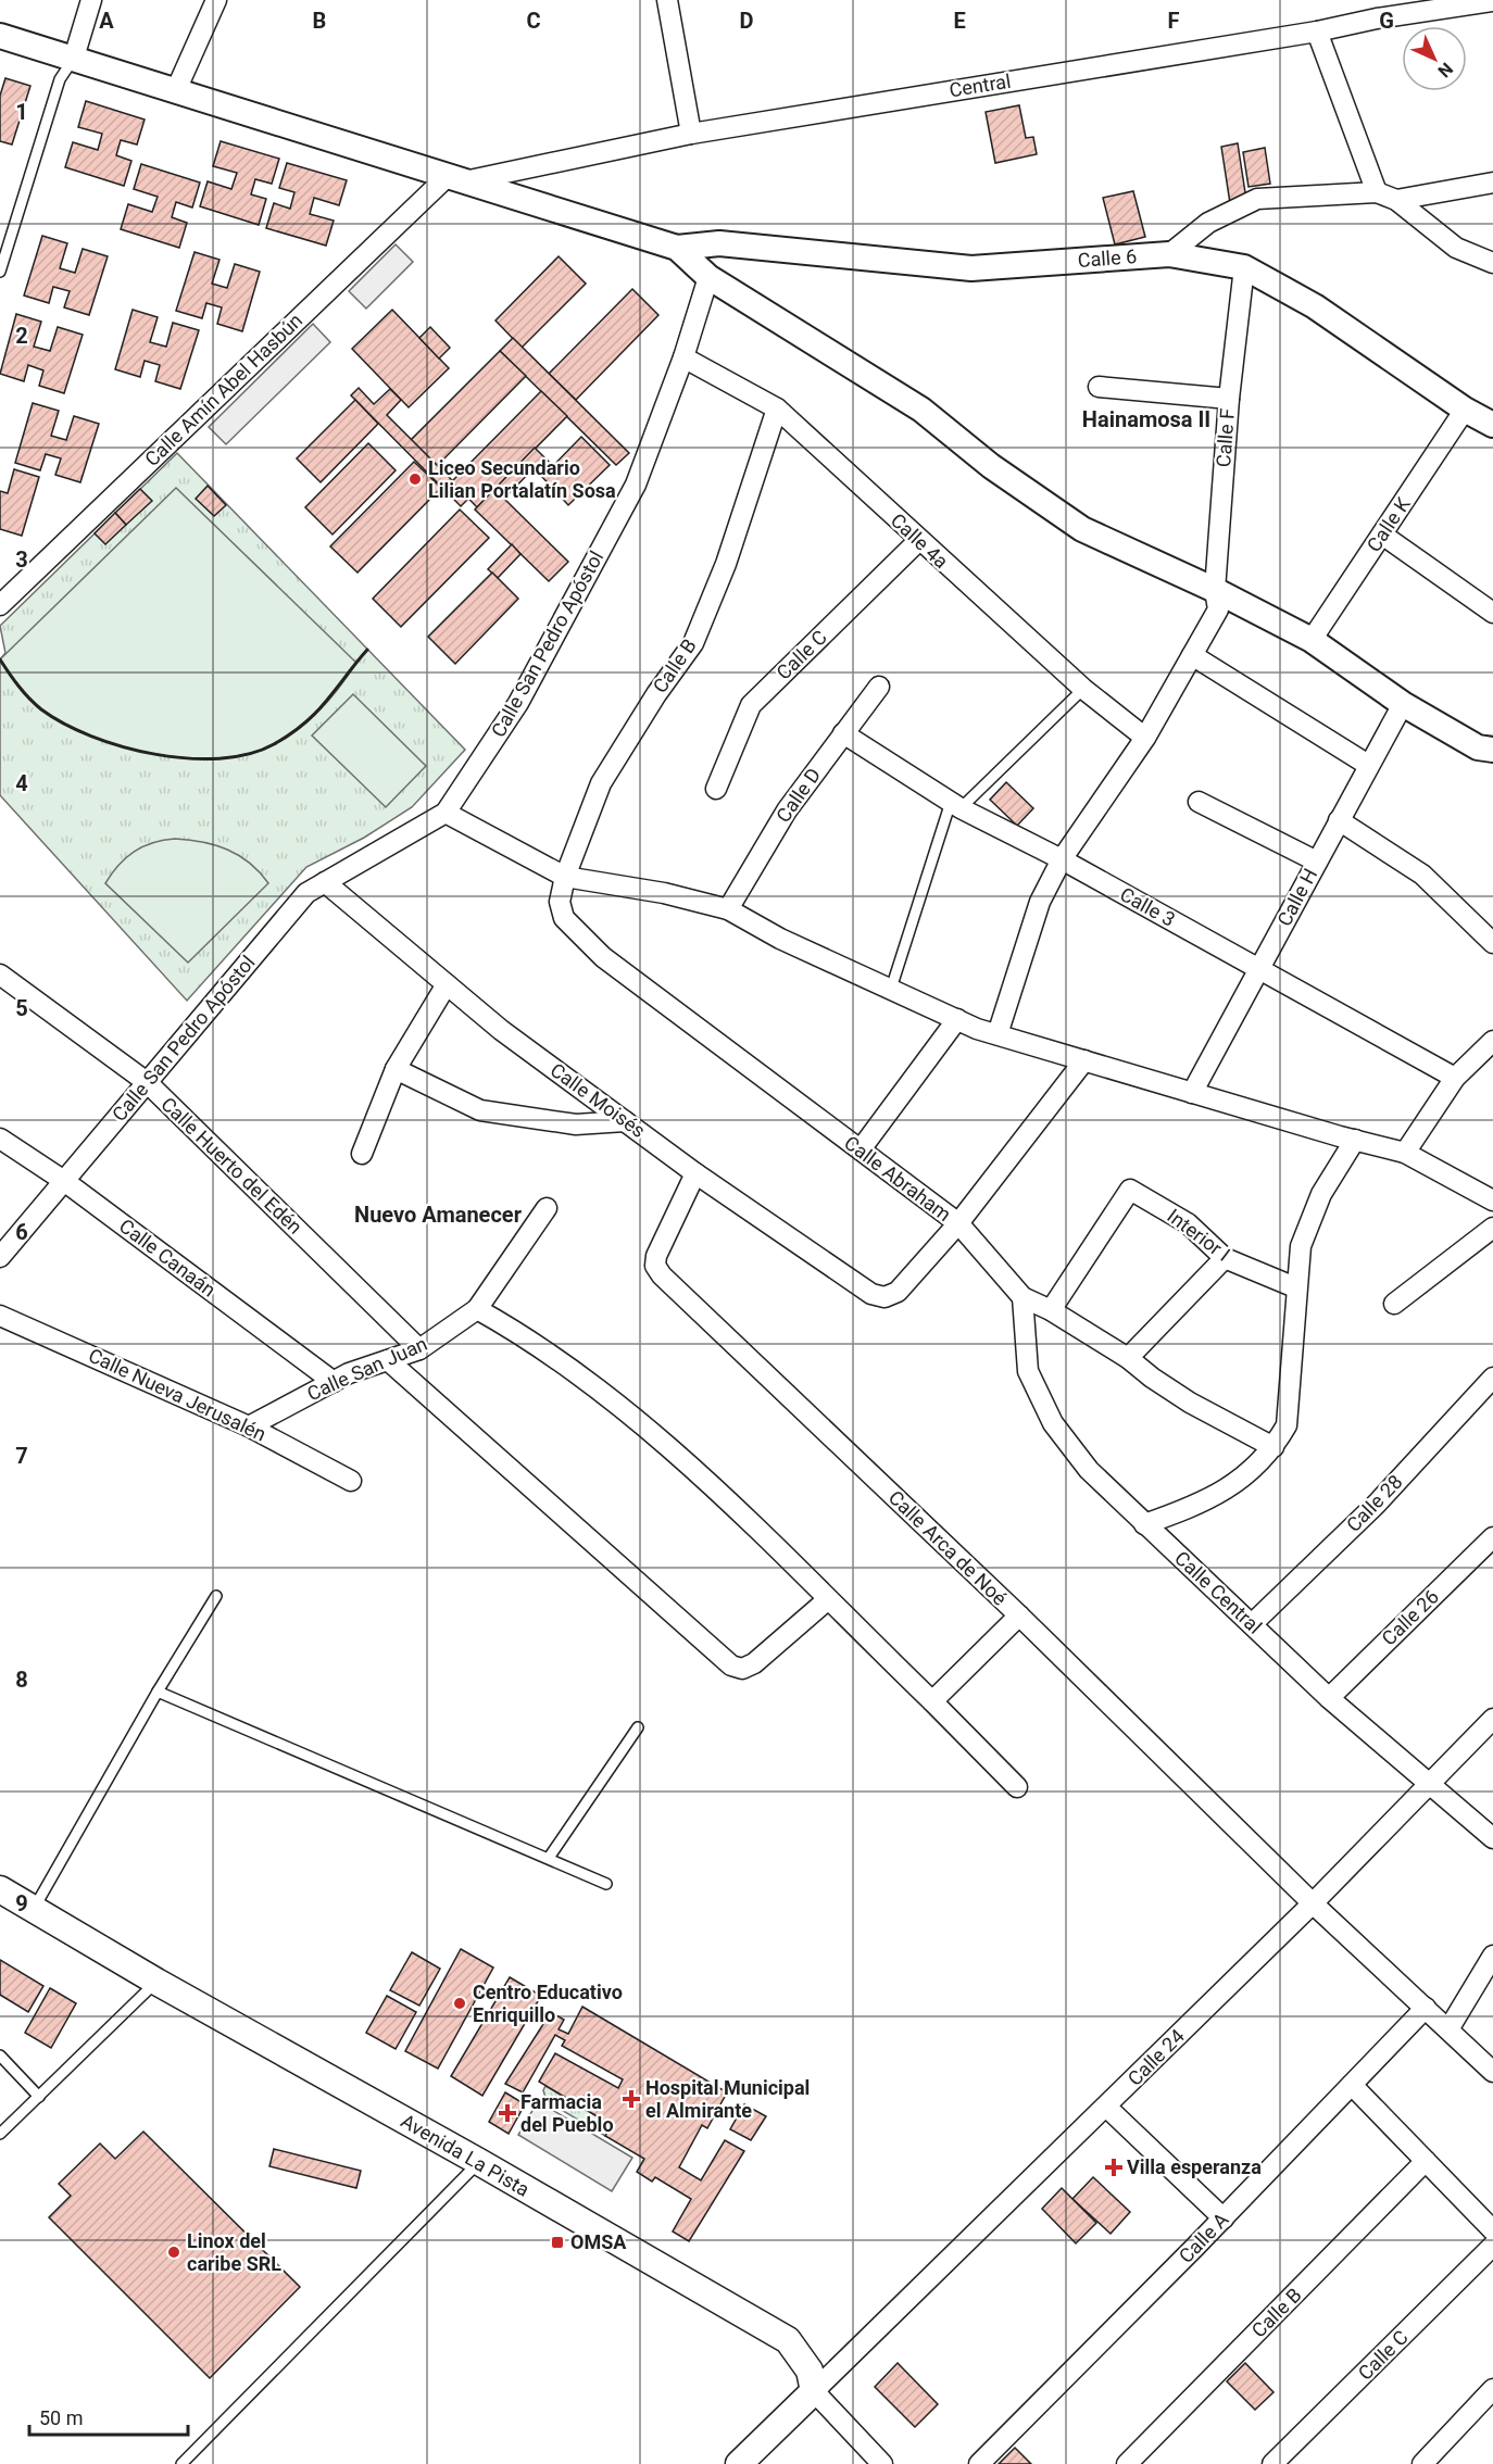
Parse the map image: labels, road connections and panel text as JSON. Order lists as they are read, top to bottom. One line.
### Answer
{"streets":{"main road":["Avenida La Pista"],"street":["Central","Calle 6","Calle Amín Abel Hasbún","Calle F","Calle K","Calle 4a","Calle San Pedro Apóstol","Calle C","Calle B","Calle D","Calle H","Calle 3","Calle Moisés","Calle Huerto del Edén","Calle Abraham","Interior I","Calle Canaán","Calle San Juan","Calle Nueva Jerusalén","Calle 28","Calle Arca de Noé","Calle Central","Calle 26","Calle 24","Calle A"]},"crossings":[["Central","Calle Amín Abel Hasbún"],["Calle 6","Calle F"],["Calle 6","Calle K"],["Calle 4a","Calle San Pedro Apóstol"],["Calle 4a","Calle C"],["Calle 4a","Calle B"],["Calle San Pedro Apóstol","Calle Moisés"],["Calle San Pedro Apóstol","Calle Huerto del Edén"],["Calle San Pedro Apóstol","Calle Canaán"],["Calle B","Calle Abraham"],["Calle D","Calle 3"],["Calle H","Calle 3"],["Calle Moisés","Calle Abraham"],["Calle Moisés","Calle Arca de Noé"],["Calle Huerto del Edén","Calle San Juan"],["Calle Abraham","Interior I"],["Calle Abraham","Calle Central"],["Calle Canaán","Calle San Juan"],["Calle San Juan","Calle Nueva Jerusalén"],["Calle 28","Calle Central"],["Calle Arca de Noé","Calle 24"],["Calle Arca de Noé","Calle A"],["Calle Central","Calle 26"],["Calle Central","Calle 24"],["Calle 24","Avenida La Pista"]],"districts":["Hainamosa II","Nuevo Amanecer"],"places":{"other":["Liceo Secundario Lilian Portalatín Sosa","Centro Educativo Enriquillo","Linox del caribe SRL"],"health":["Hospital Municipal el Almirante","Farmacia del Pueblo","Villa esperanza"],"transit":["OMSA"]},"scale_bar":"50 m","north":"bottom right","grid":{"columns":["A","B","C","D","E","F","G"],"rows":["1","2","3","4","5","6","7","8","9"]}}
